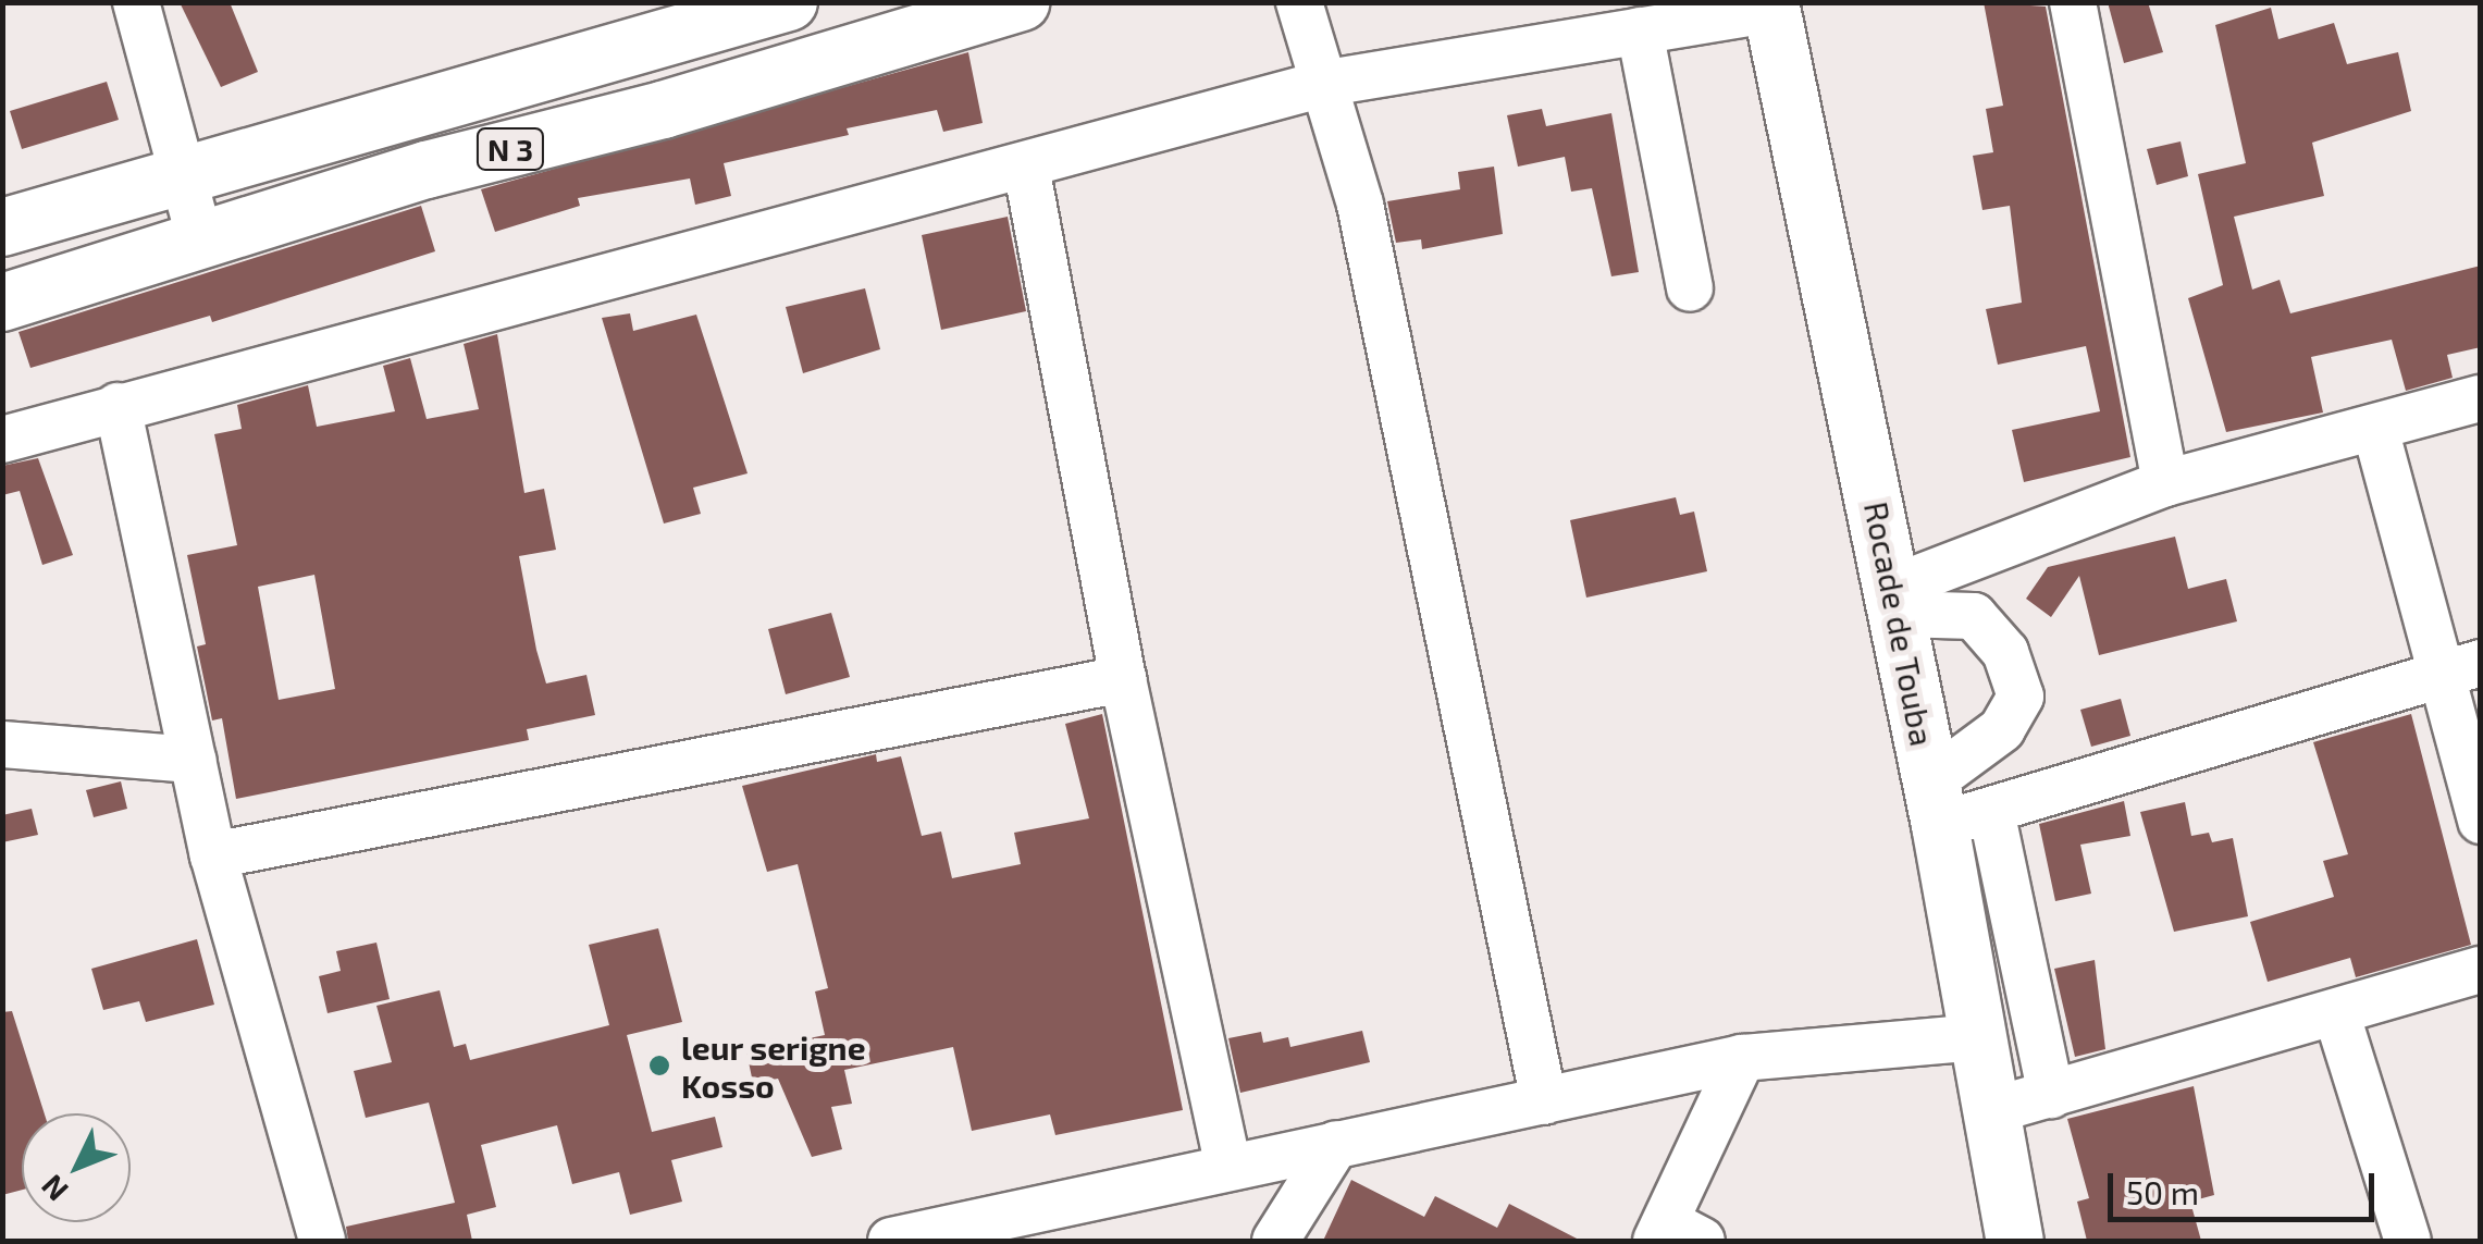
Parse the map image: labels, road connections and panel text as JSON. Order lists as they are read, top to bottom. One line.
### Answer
{"streets":{"main road":["N 3","Rocade de Touba"]},"places":["leur serigne Kosso"],"scale_bar":"50 m","north":"bottom left"}
